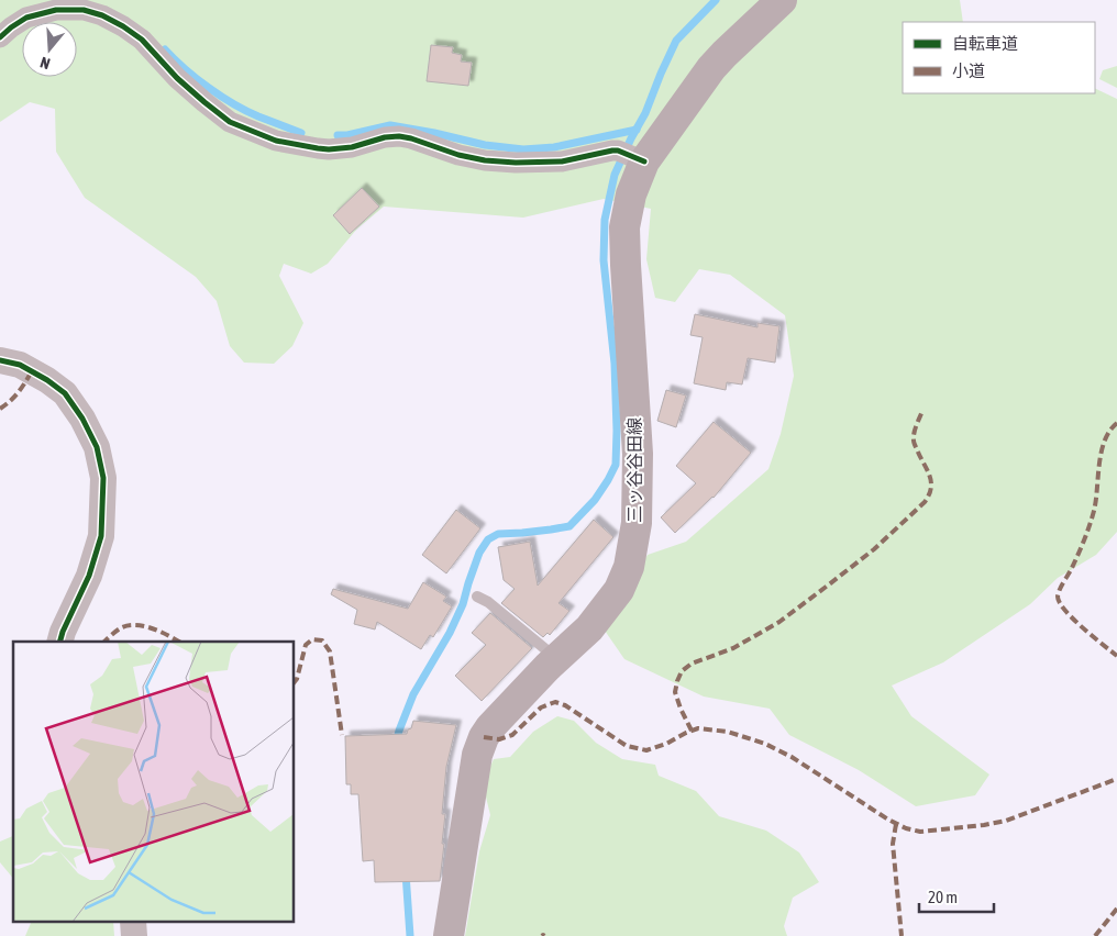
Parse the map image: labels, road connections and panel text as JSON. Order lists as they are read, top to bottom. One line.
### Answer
{"streets":{"main road":["三ッ谷谷田線"]},"legend":["自転車道","小道"],"scale_bar":"20 m","north":"bottom"}
